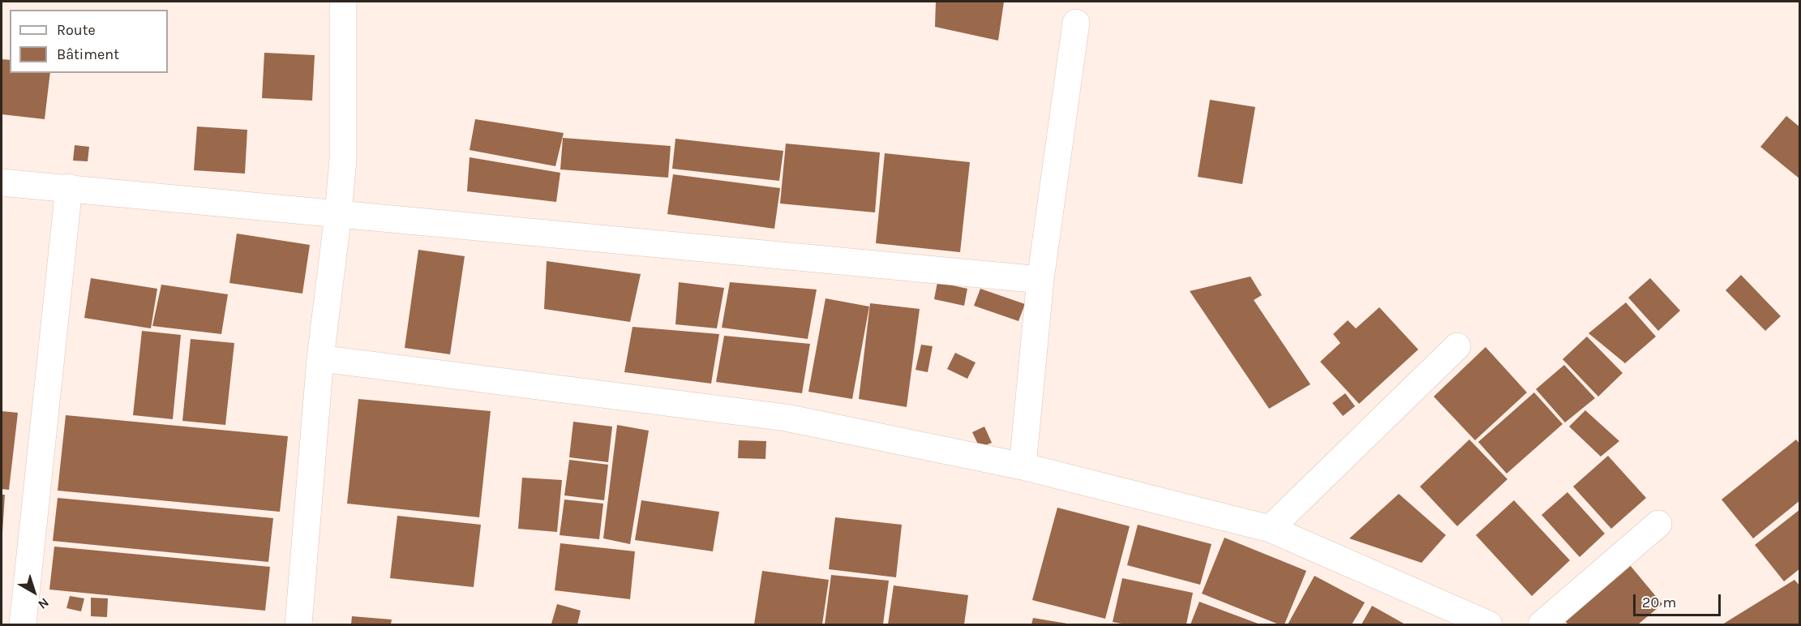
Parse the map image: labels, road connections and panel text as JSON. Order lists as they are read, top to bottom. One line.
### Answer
{"legend":["Route","Bâtiment"],"scale_bar":"20 m","north":"bottom right"}
